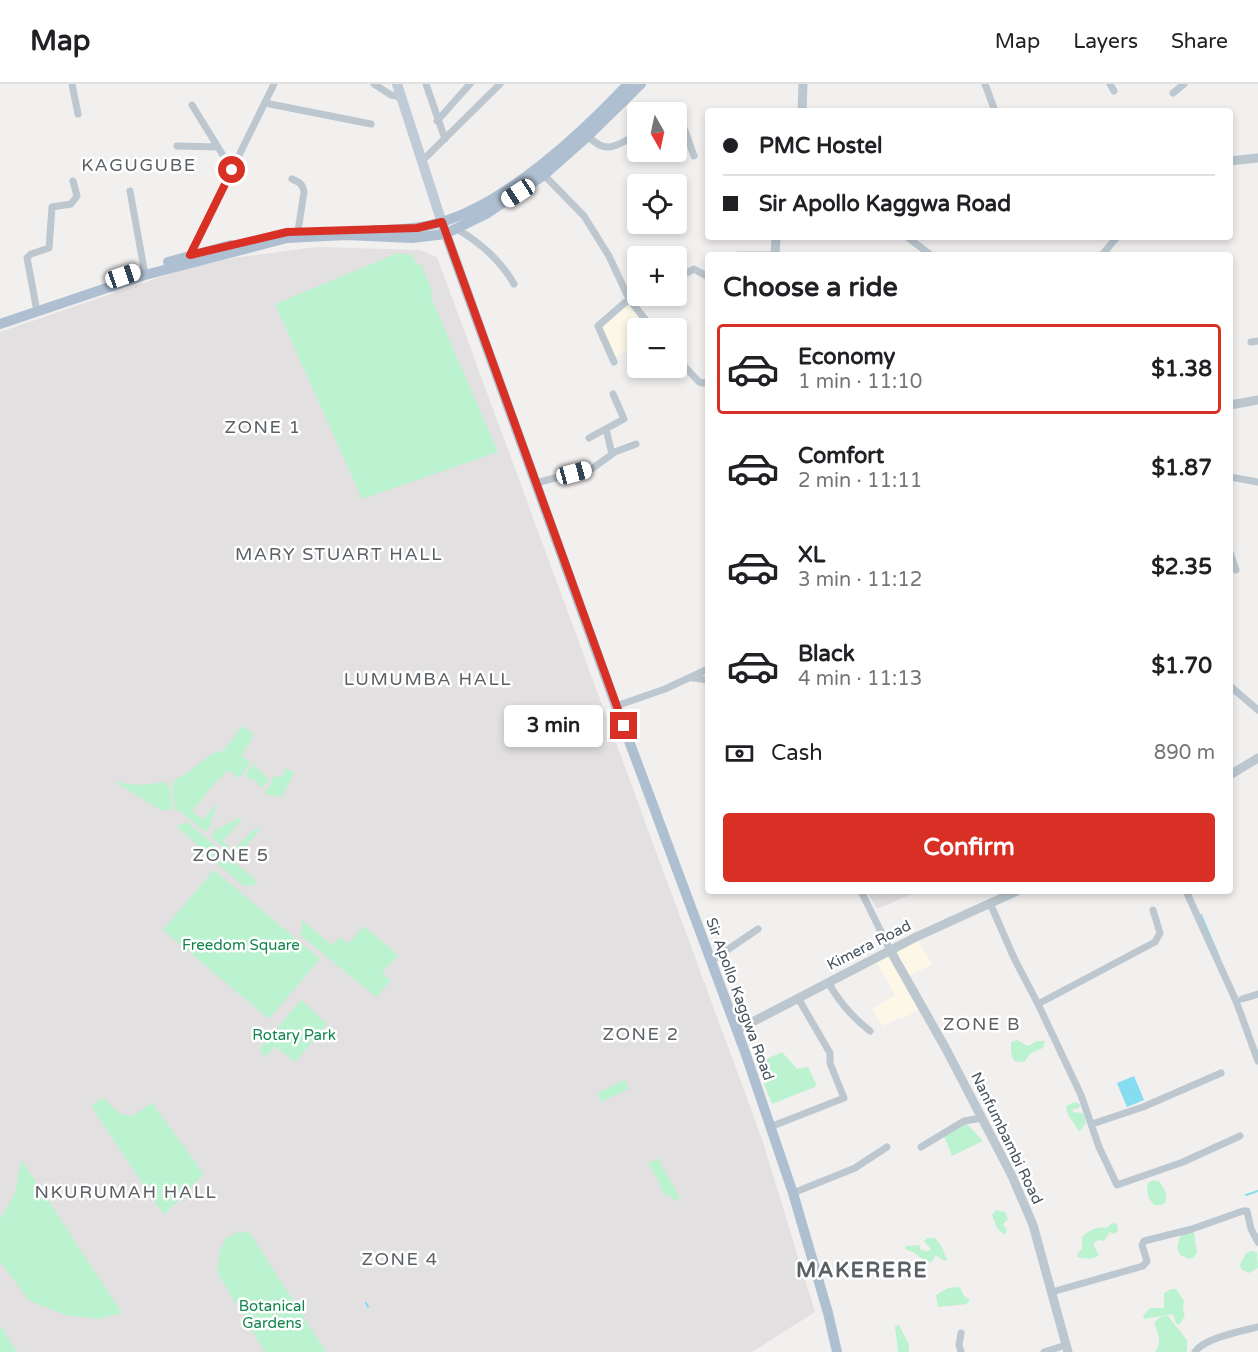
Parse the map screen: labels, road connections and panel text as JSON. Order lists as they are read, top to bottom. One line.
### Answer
{"streets":{"main road":["Sir Apollo Kaggwa Road"],"street":["Kimera Road","Nanfumbambi Road"]},"crossings":[["Kimera Road","Sir Apollo Kaggwa Road"],["Kimera Road","Nanfumbambi Road"]],"districts":["KAGUGUBE","ZONE 1","MARY STUART HALL","LUMUMBA HALL","ZONE 5","ZONE B","ZONE 2","NKURUMAH HALL","ZONE 4","MAKERERE"],"parks":["Freedom Square","Rotary Park","Botanical Gardens"],"north":"bottom","page":{"header":"Map","nav":["Map","Layers","Share"],"map_buttons":["+","−"],"banner":["PMC Hostel","Sir Apollo Kaggwa Road"],"heading":"Choose a ride","list":[{"name":"Economy","note":"1 min · 11:10","value":"$1.38"},{"name":"Comfort","note":"2 min · 11:11","value":"$1.87"},{"name":"XL","note":"3 min · 11:12","value":"$2.35"},{"name":"Black","note":"4 min · 11:13","value":"$1.70"}],"bubble":"3 min","pay":["Cash","890 m"],"buttons":"Confirm"}}
